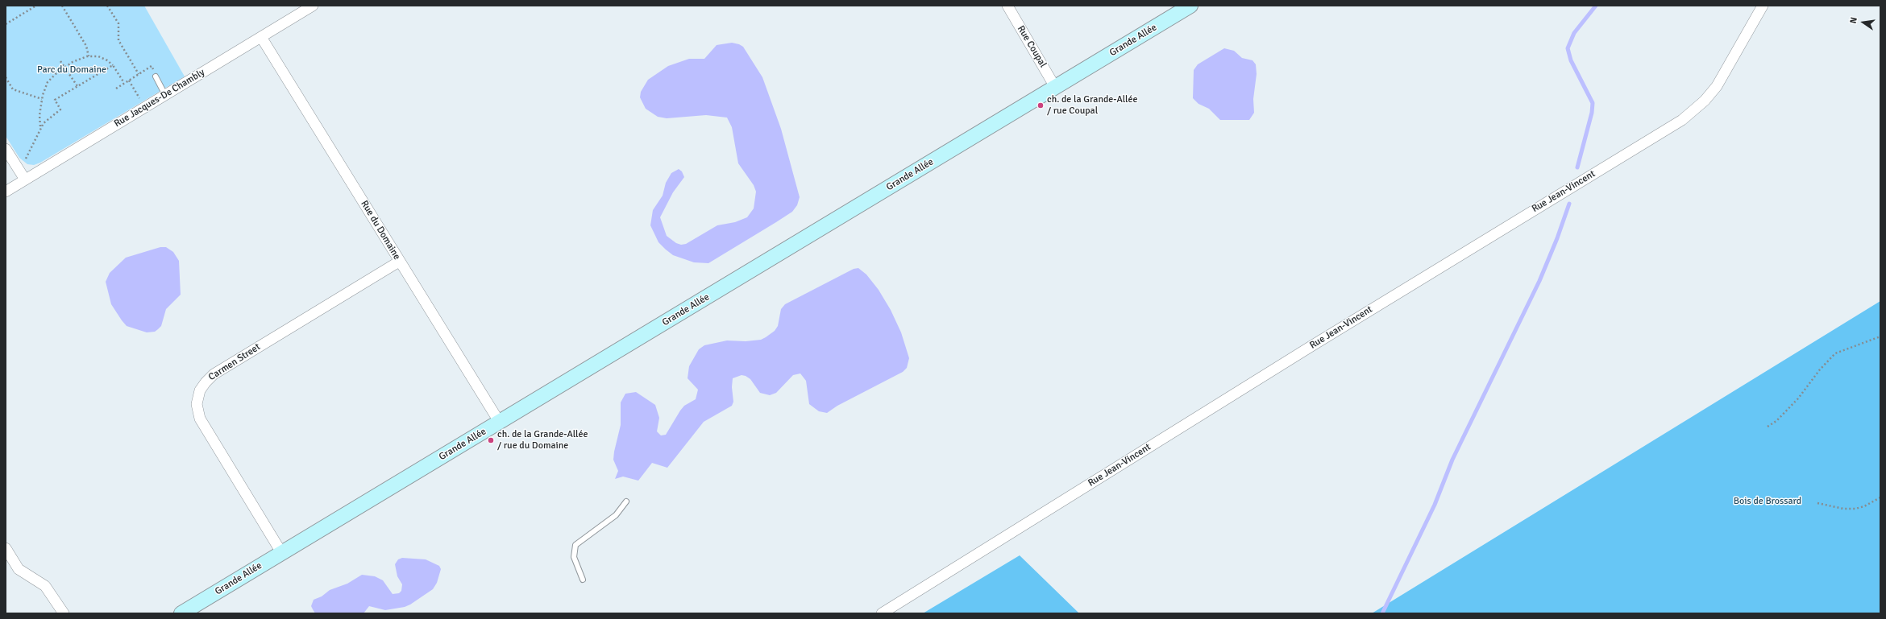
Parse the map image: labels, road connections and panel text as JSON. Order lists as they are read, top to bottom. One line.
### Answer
{"streets":{"street":["Grande Allée","Rue Coupal","Rue Jacques-De Chambly","Rue Jean-Vincent","Rue du Domaine","Carmen Street"]},"crossings":[["Grande Allée","Rue Coupal"],["Grande Allée","Rue du Domaine"],["Grande Allée","Carmen Street"],["Rue Jacques-De Chambly","Rue du Domaine"],["Rue du Domaine","Carmen Street"]],"parks":["Parc du Domaine","Bois de Brossard"],"places":["ch. de la Grande-Allée / rue Coupal","ch. de la Grande-Allée / rue du Domaine"],"north":"left"}
